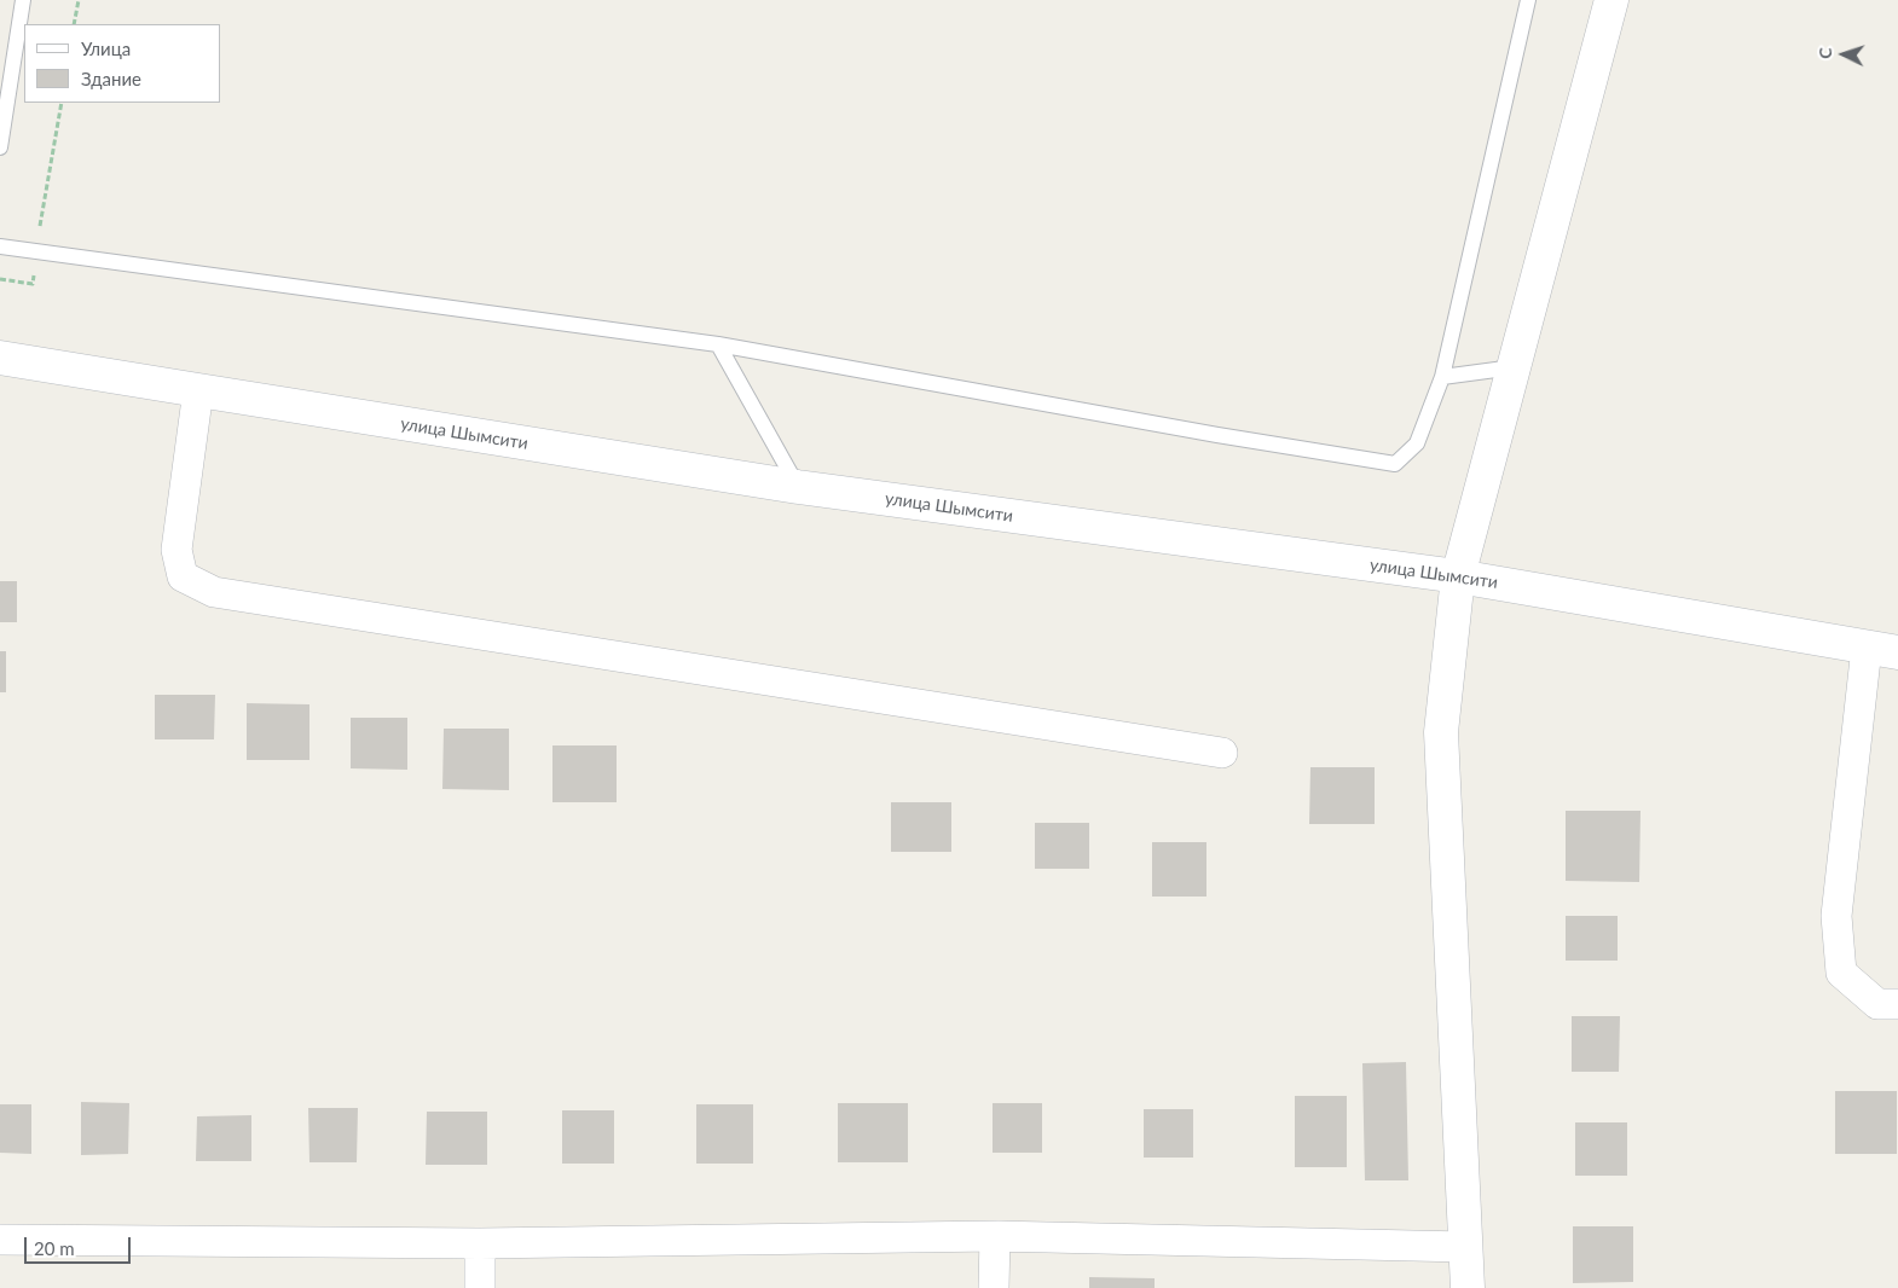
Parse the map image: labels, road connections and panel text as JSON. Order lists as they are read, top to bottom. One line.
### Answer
{"streets":{"main road":["улица Шымсити"]},"legend":["Улица","Здание"],"scale_bar":"20 m","north":"left"}
